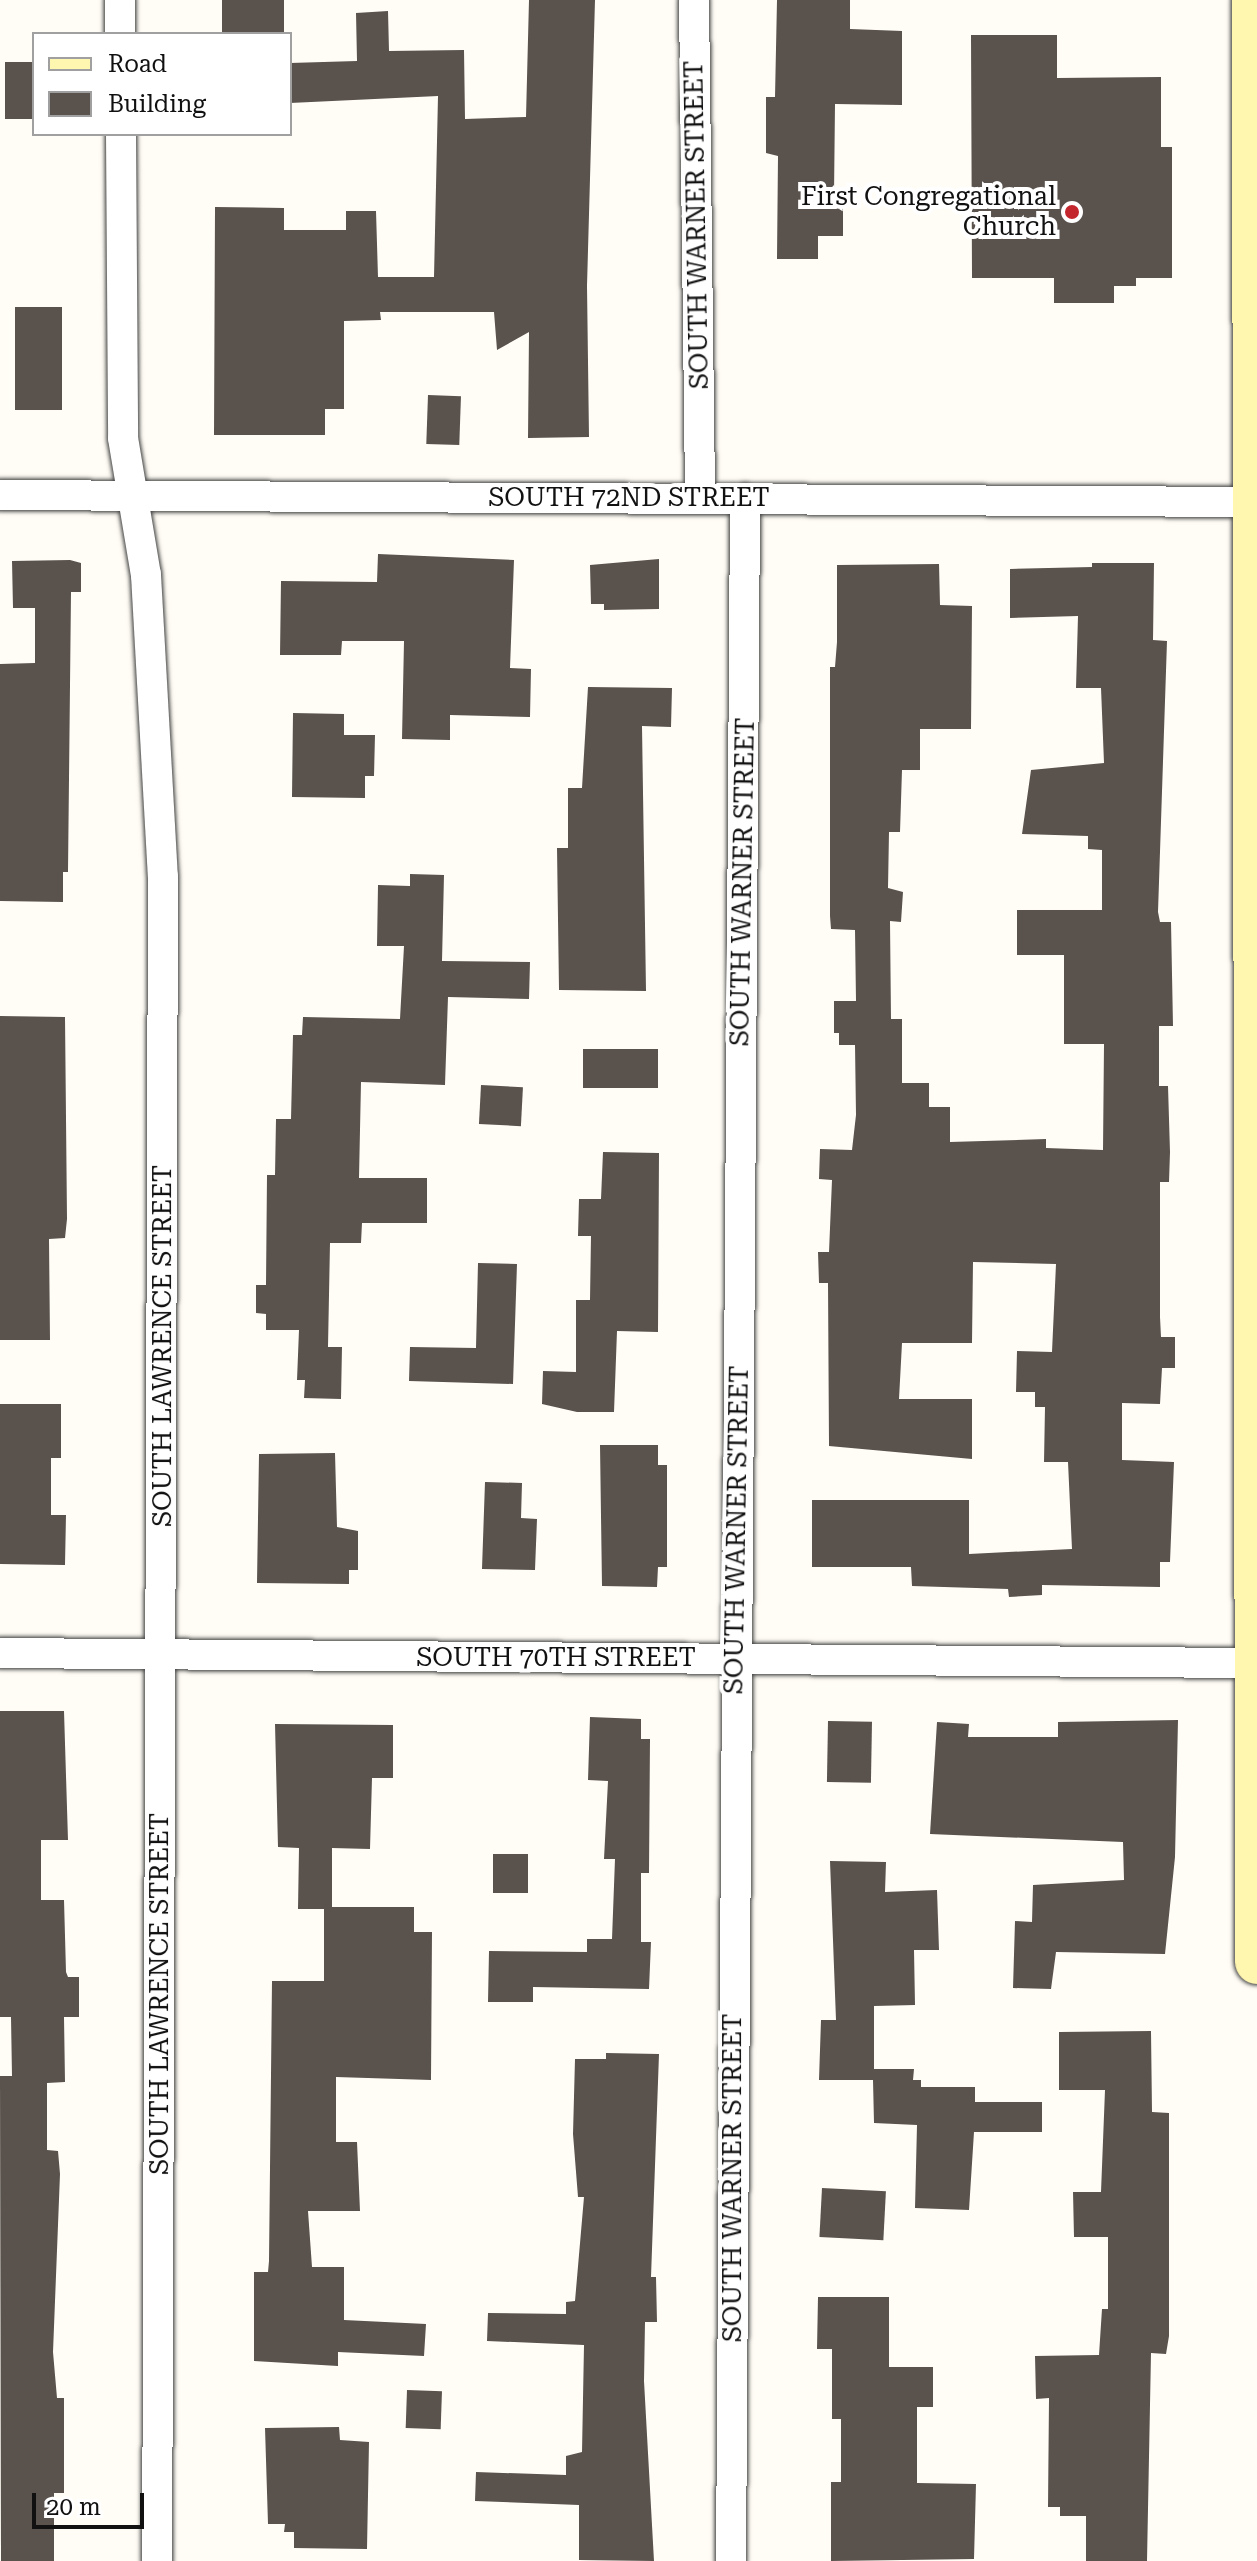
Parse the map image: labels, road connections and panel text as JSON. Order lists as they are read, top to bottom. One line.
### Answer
{"streets":{"street":["SOUTH WARNER STREET","SOUTH 72ND STREET","SOUTH LAWRENCE STREET","SOUTH 70TH STREET"]},"crossings":[["SOUTH WARNER STREET","SOUTH 72ND STREET"],["SOUTH WARNER STREET","SOUTH 70TH STREET"],["SOUTH 72ND STREET","SOUTH LAWRENCE STREET"],["SOUTH LAWRENCE STREET","SOUTH 70TH STREET"]],"places":["First Congregational Church"],"legend":["Road","Building"],"scale_bar":"20 m"}
